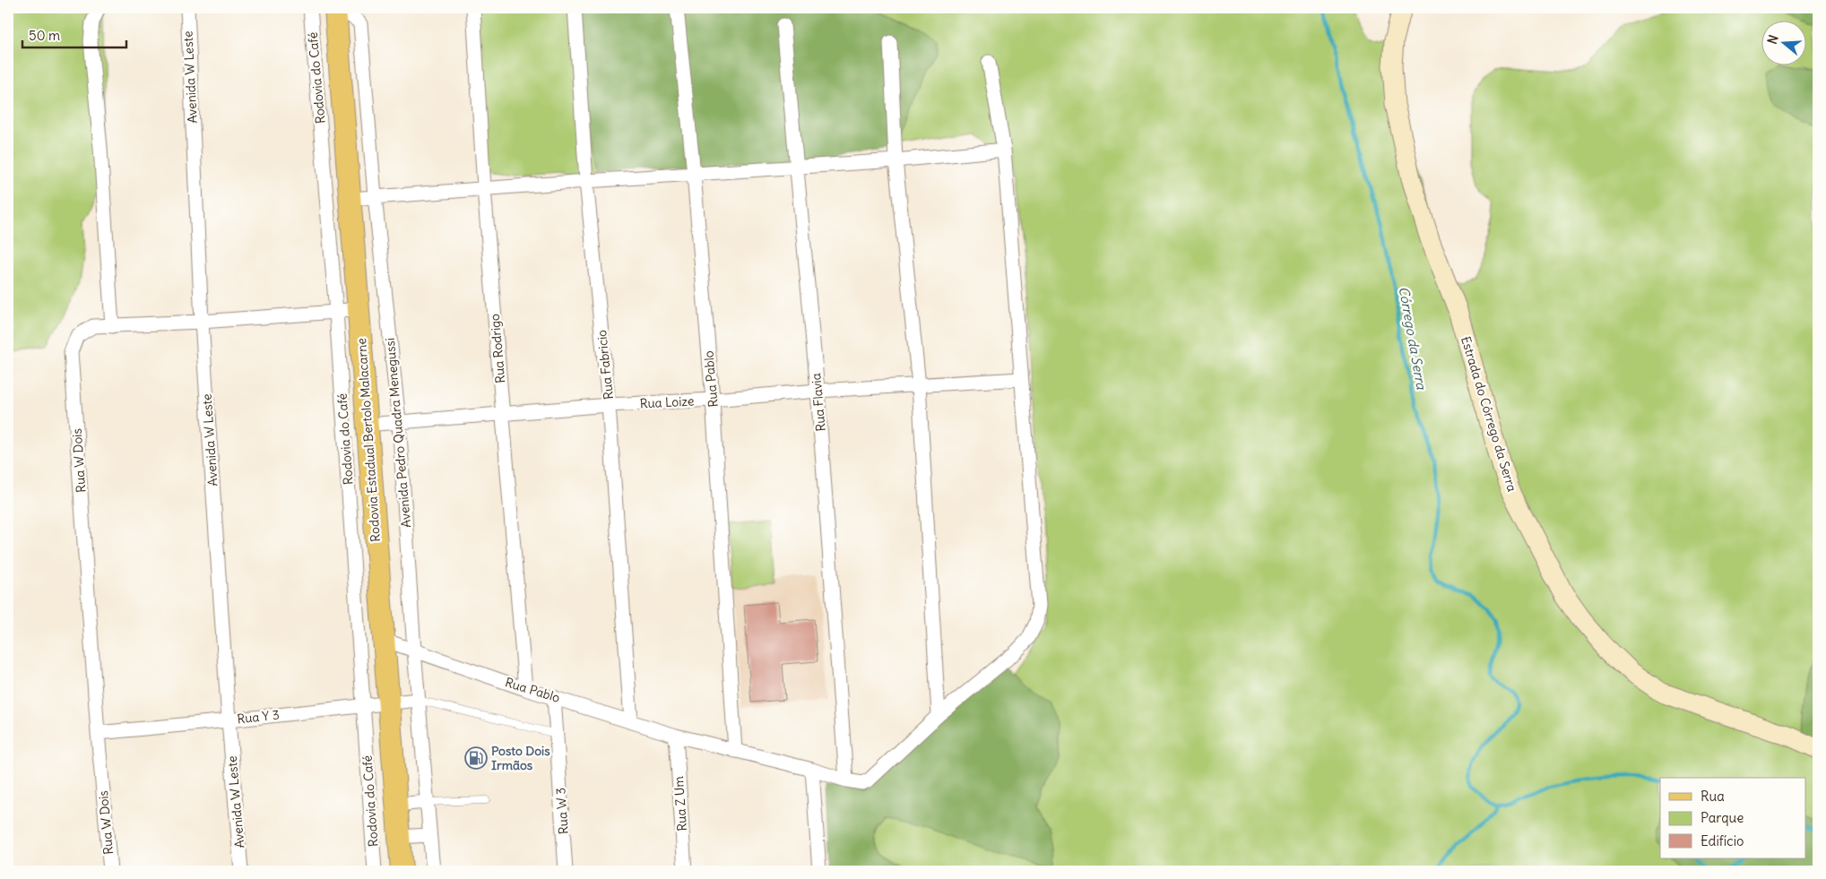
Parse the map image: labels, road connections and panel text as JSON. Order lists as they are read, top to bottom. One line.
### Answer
{"streets":{"main road":["Rodovia Estadual Bertolo Malacarne"],"street":["Avenida W Leste","Rodovia do Café","Rua Rodrigo","Rua Fabricio","Rua Pablo","Rua Loize","Rua Flavia","Estrada do Córrego da Serra","Avenida Pedro Quadra Menegussi","Rua W Dois","Rua Y 3","Rua Z Um","Rua W 3"]},"crossings":[["Avenida W Leste","Rua W Dois"],["Avenida W Leste","Rua Y 3"],["Rodovia do Café","Rua W Dois"],["Rodovia do Café","Rua Y 3"],["Rua Rodrigo","Rua Pablo"],["Rua Rodrigo","Rua Loize"],["Rua Fabricio","Rua Pablo"],["Rua Fabricio","Rua Loize"],["Rua Pablo","Rua Loize"],["Rua Pablo","Rua Flavia"],["Rua Pablo","Avenida Pedro Quadra Menegussi"],["Rua Pablo","Rodovia Estadual Bertolo Malacarne"],["Rua Pablo","Rua Z Um"],["Rua Pablo","Rua W 3"],["Rua Loize","Rua Flavia"],["Rua Loize","Avenida Pedro Quadra Menegussi"],["Rua Loize","Rodovia Estadual Bertolo Malacarne"],["Avenida Pedro Quadra Menegussi","Rodovia Estadual Bertolo Malacarne"],["Avenida Pedro Quadra Menegussi","Rua Y 3"],["Rodovia Estadual Bertolo Malacarne","Rua W Dois"],["Rodovia Estadual Bertolo Malacarne","Rua Y 3"],["Rua W Dois","Rua Y 3"]],"water":["Córrego da Serra"],"places":{"fuel station":["Posto Dois Irmãos"]},"legend":["Rua","Parque","Edifício"],"scale_bar":"50 m","north":"left"}
